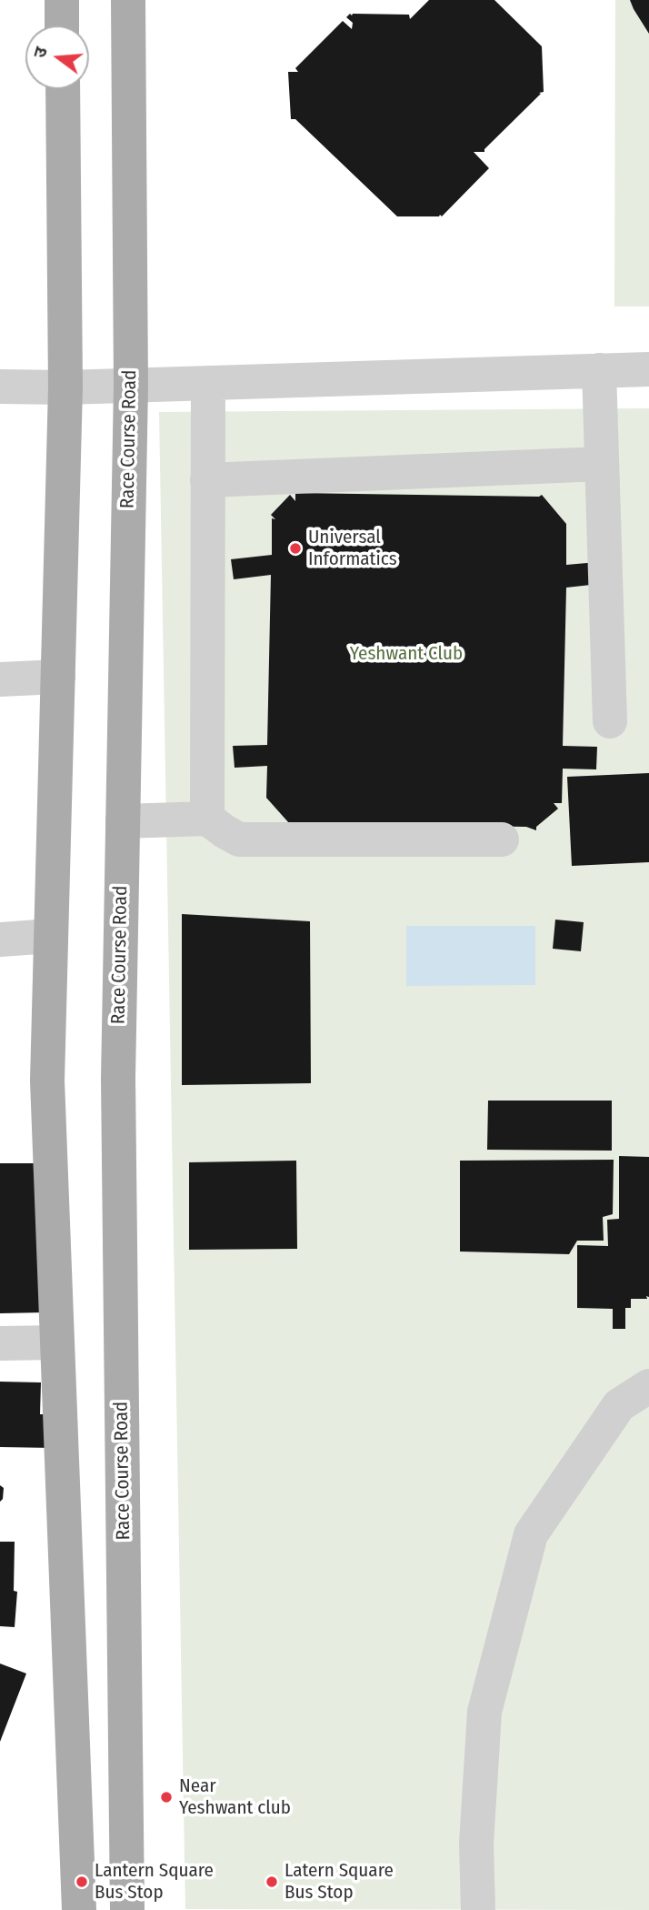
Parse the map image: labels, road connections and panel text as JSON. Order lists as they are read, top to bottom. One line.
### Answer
{"streets":{"main road":["Race Course Road"]},"parks":["Yeshwant Club"],"places":["Universal Informatics","Near Yeshwant club","Lantern Square Bus Stop","Latern Square Bus Stop"],"north":"left"}
